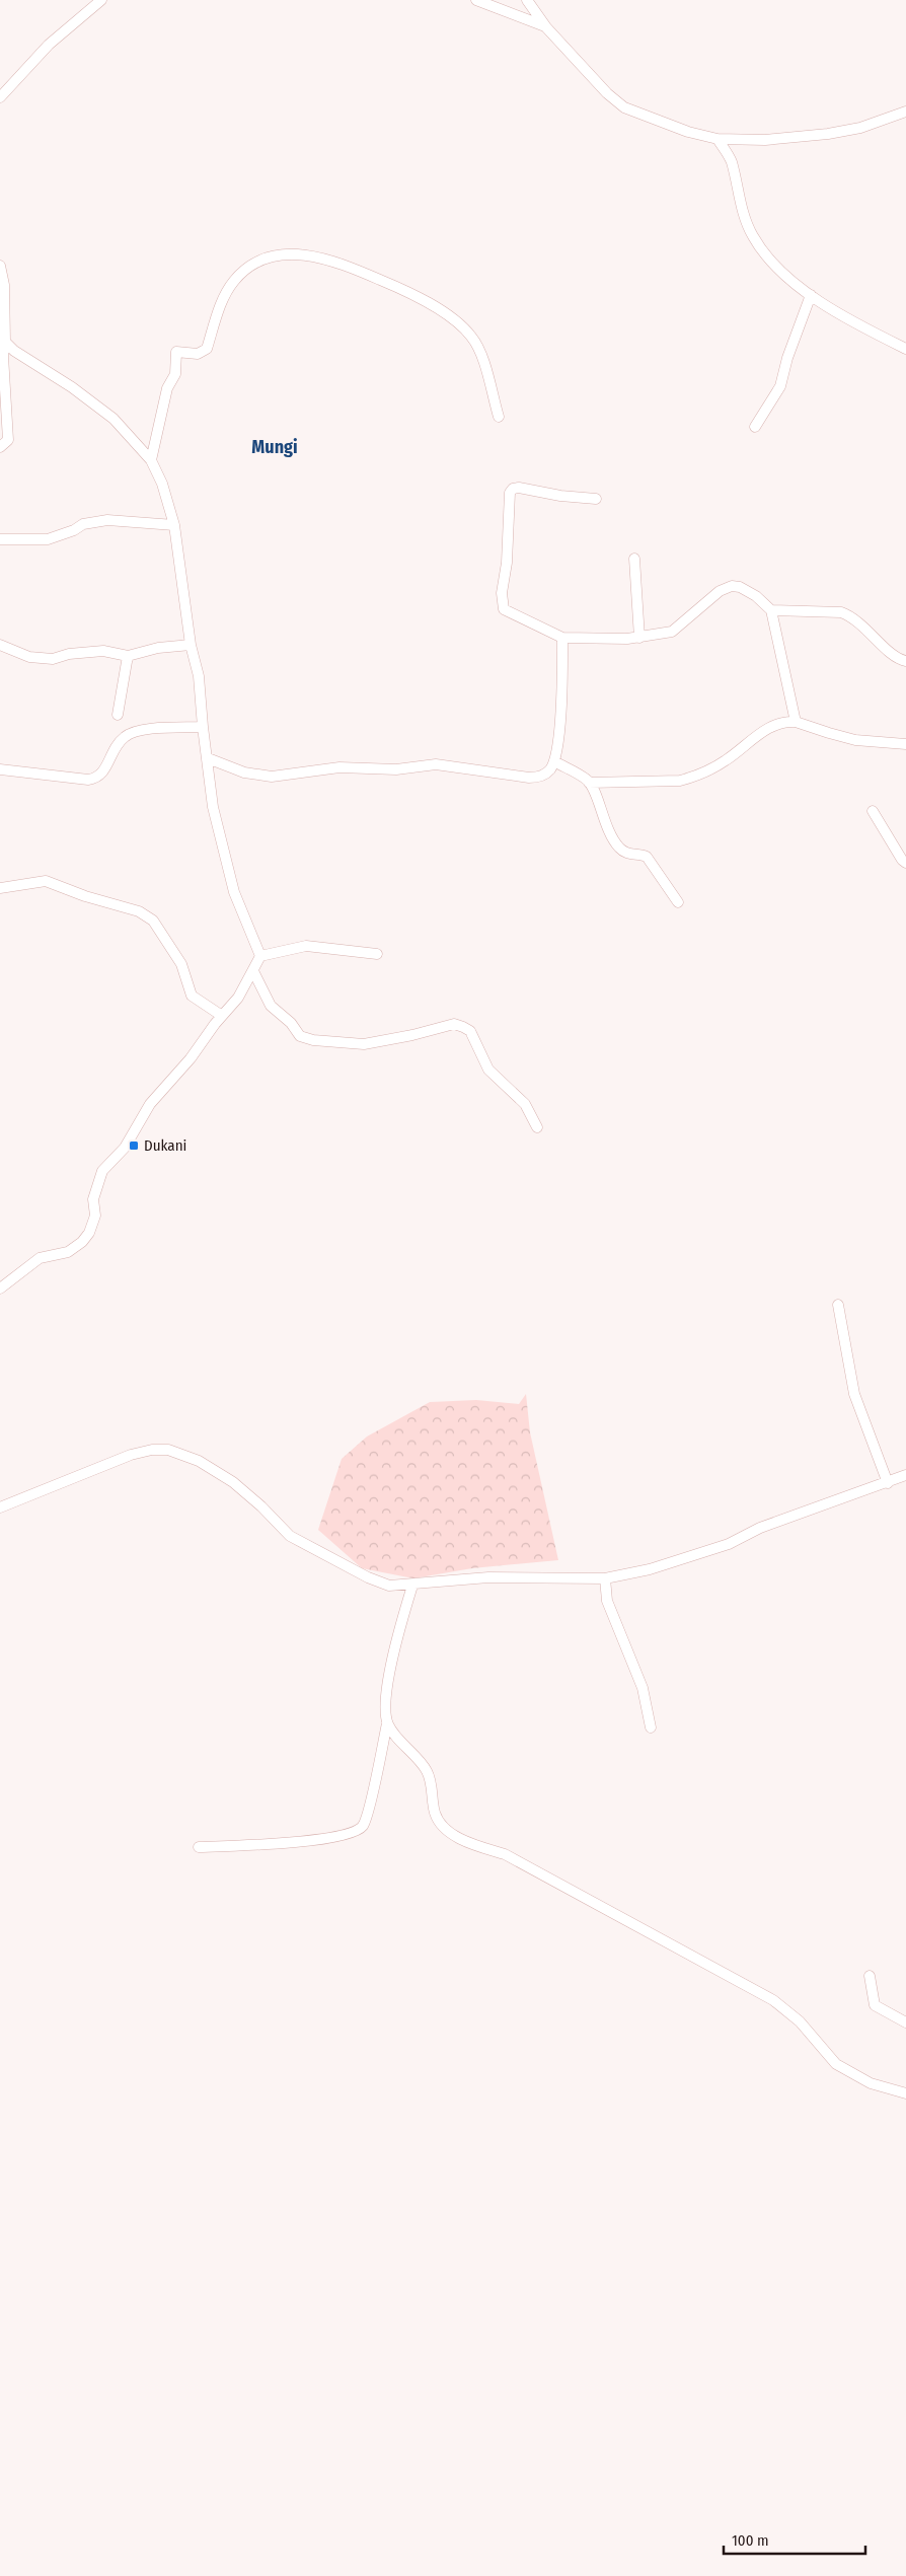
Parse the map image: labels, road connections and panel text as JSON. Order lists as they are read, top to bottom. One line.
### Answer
{"districts":["Mungi"],"places":{"transit":["Dukani"]},"scale_bar":"100 m"}
